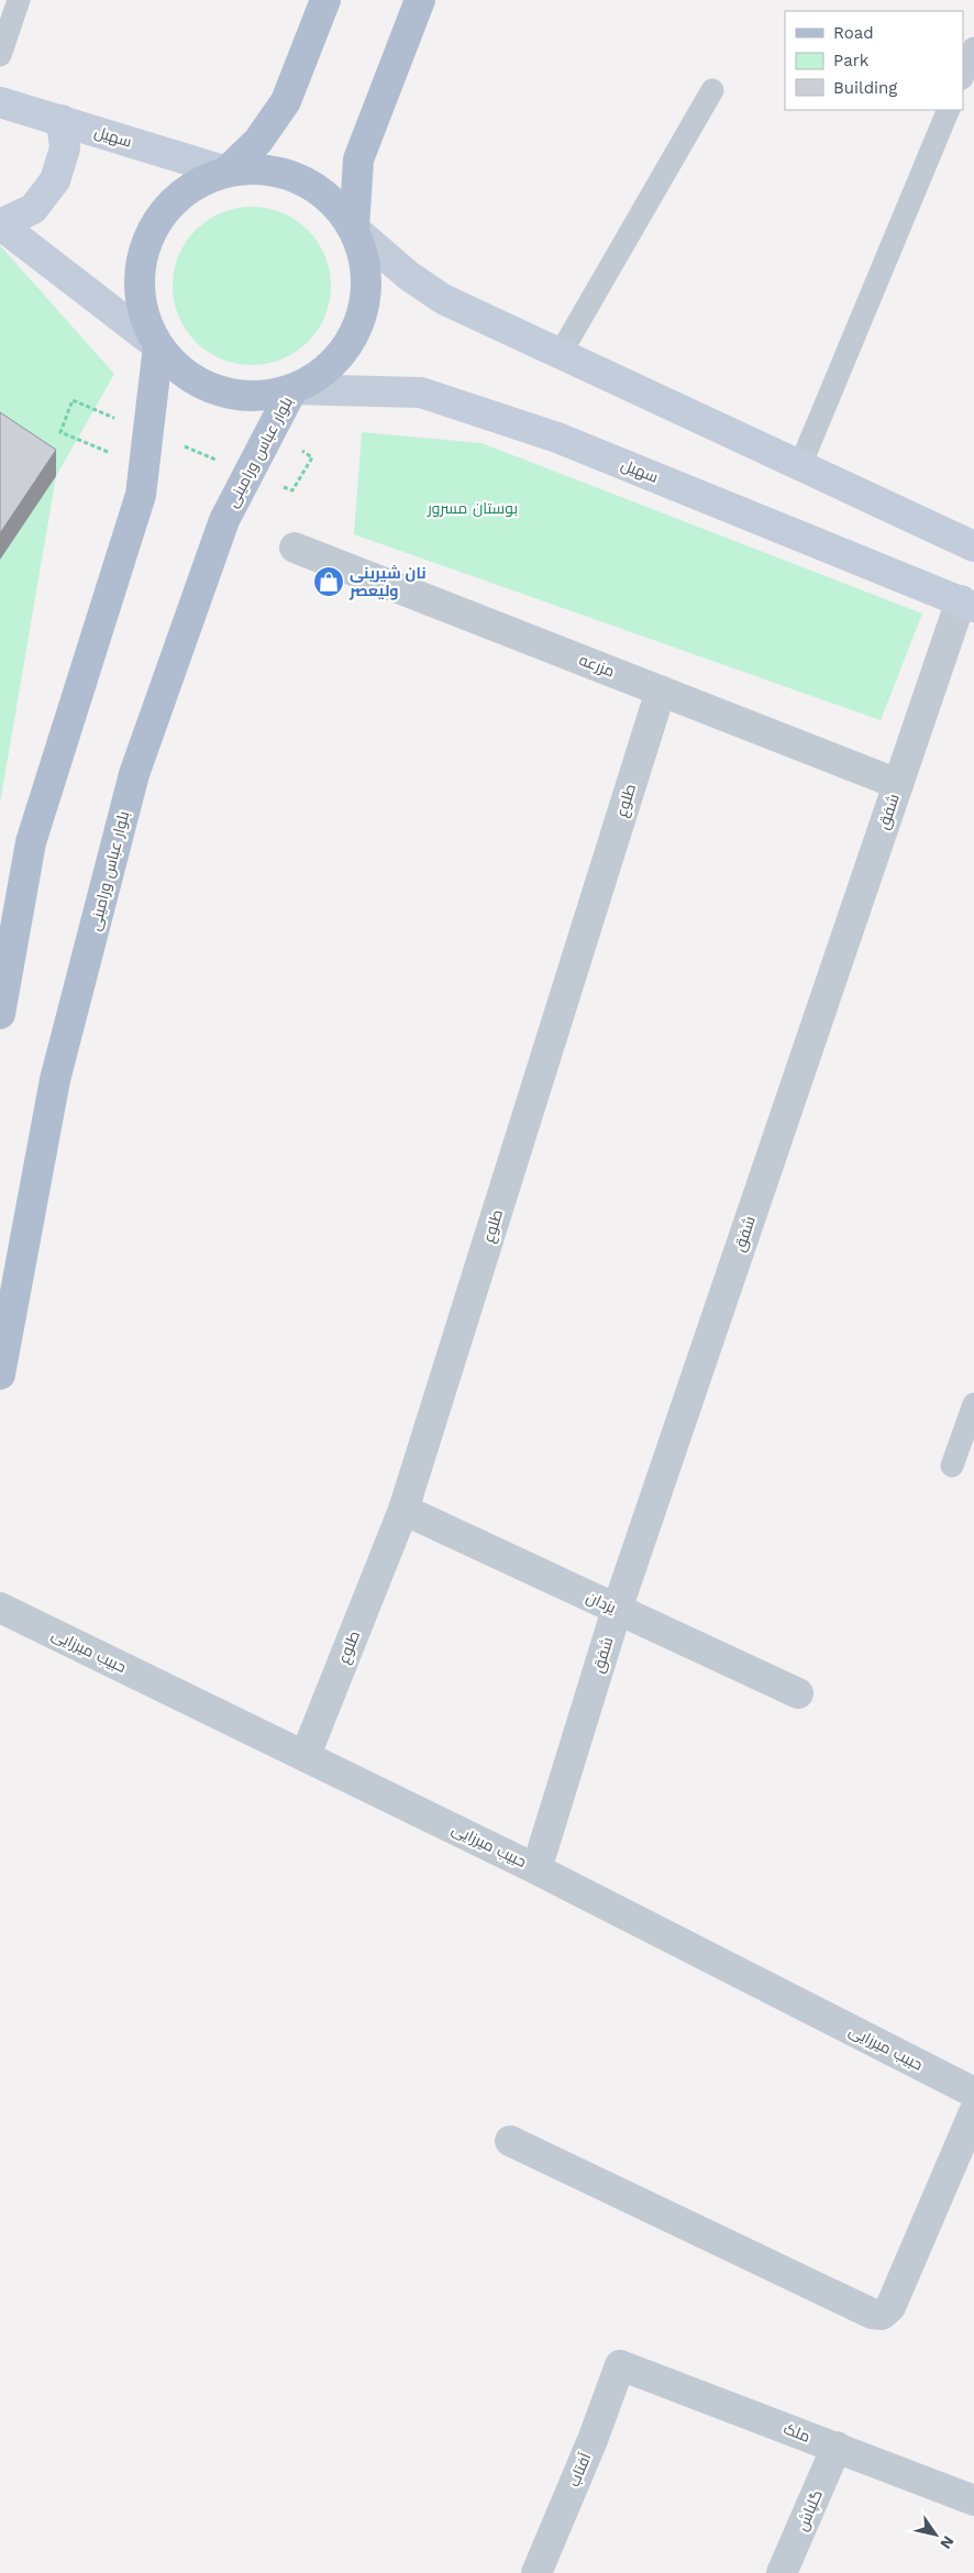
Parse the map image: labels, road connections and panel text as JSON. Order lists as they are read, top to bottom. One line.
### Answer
{"streets":{"main road":["سهیل","بلوار عباس ورامینی"],"street":["مزرعه","طلوع","شفق","یزدان","حبیب میرزایی","ملک","آفتاب","گلپاش"]},"crossings":[["سهیل","بلوار عباس ورامینی"],["سهیل","شفق"],["مزرعه","طلوع"],["مزرعه","شفق"],["طلوع","یزدان"],["طلوع","حبیب میرزایی"],["شفق","یزدان"],["شفق","حبیب میرزایی"],["ملک","آفتاب"],["ملک","گلپاش"]],"parks":["بوستان مسرور"],"places":{"shop":["نان شیرینی ولیعصر"]},"legend":["Road","Park","Building"],"north":"bottom right"}
